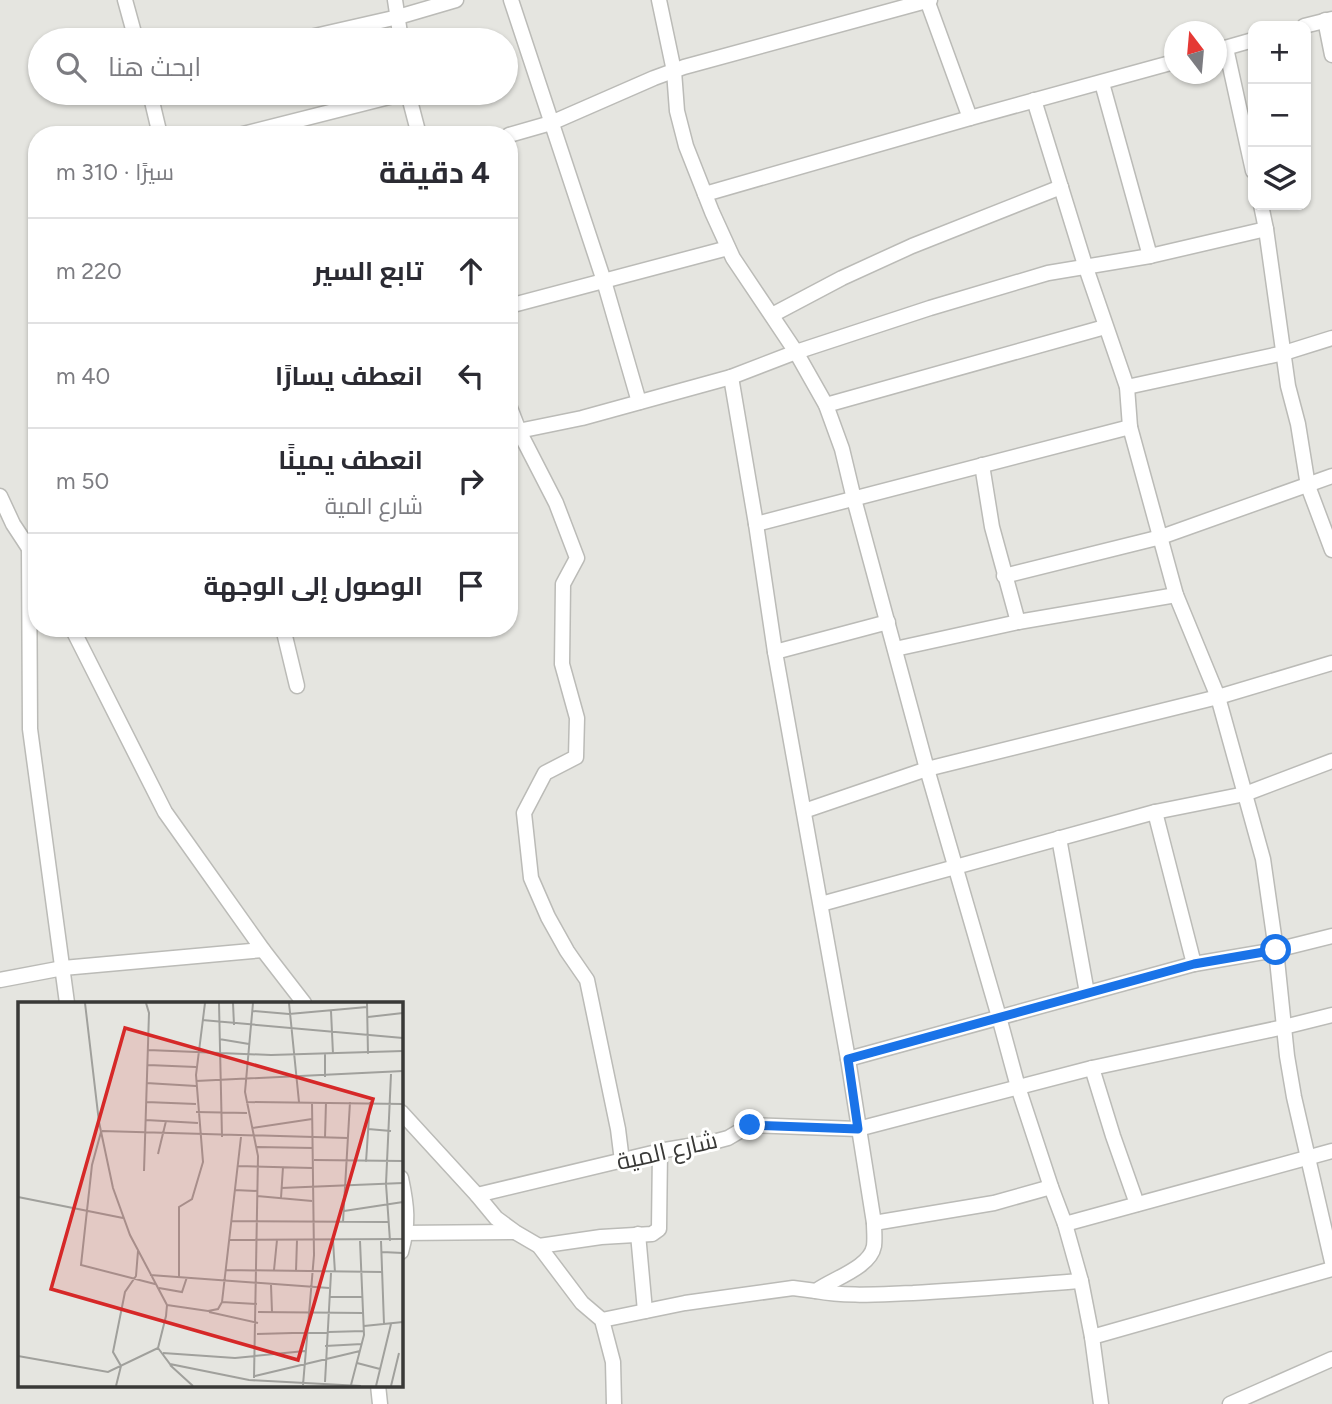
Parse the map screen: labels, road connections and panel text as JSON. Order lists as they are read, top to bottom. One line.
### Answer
{"streets":{"street":["شارع المية"]},"north":"top","page":{"map_buttons":["+","−"],"search":"ابحث هنا","heading":["4 دقيقة","سيرًا · 310 m"],"list":[["تابع السير","220 m"],["انعطف يسارًا","40 m"],["انعطف يمينًا","شارع المية","50 m"],"الوصول إلى الوجهة"]}}
